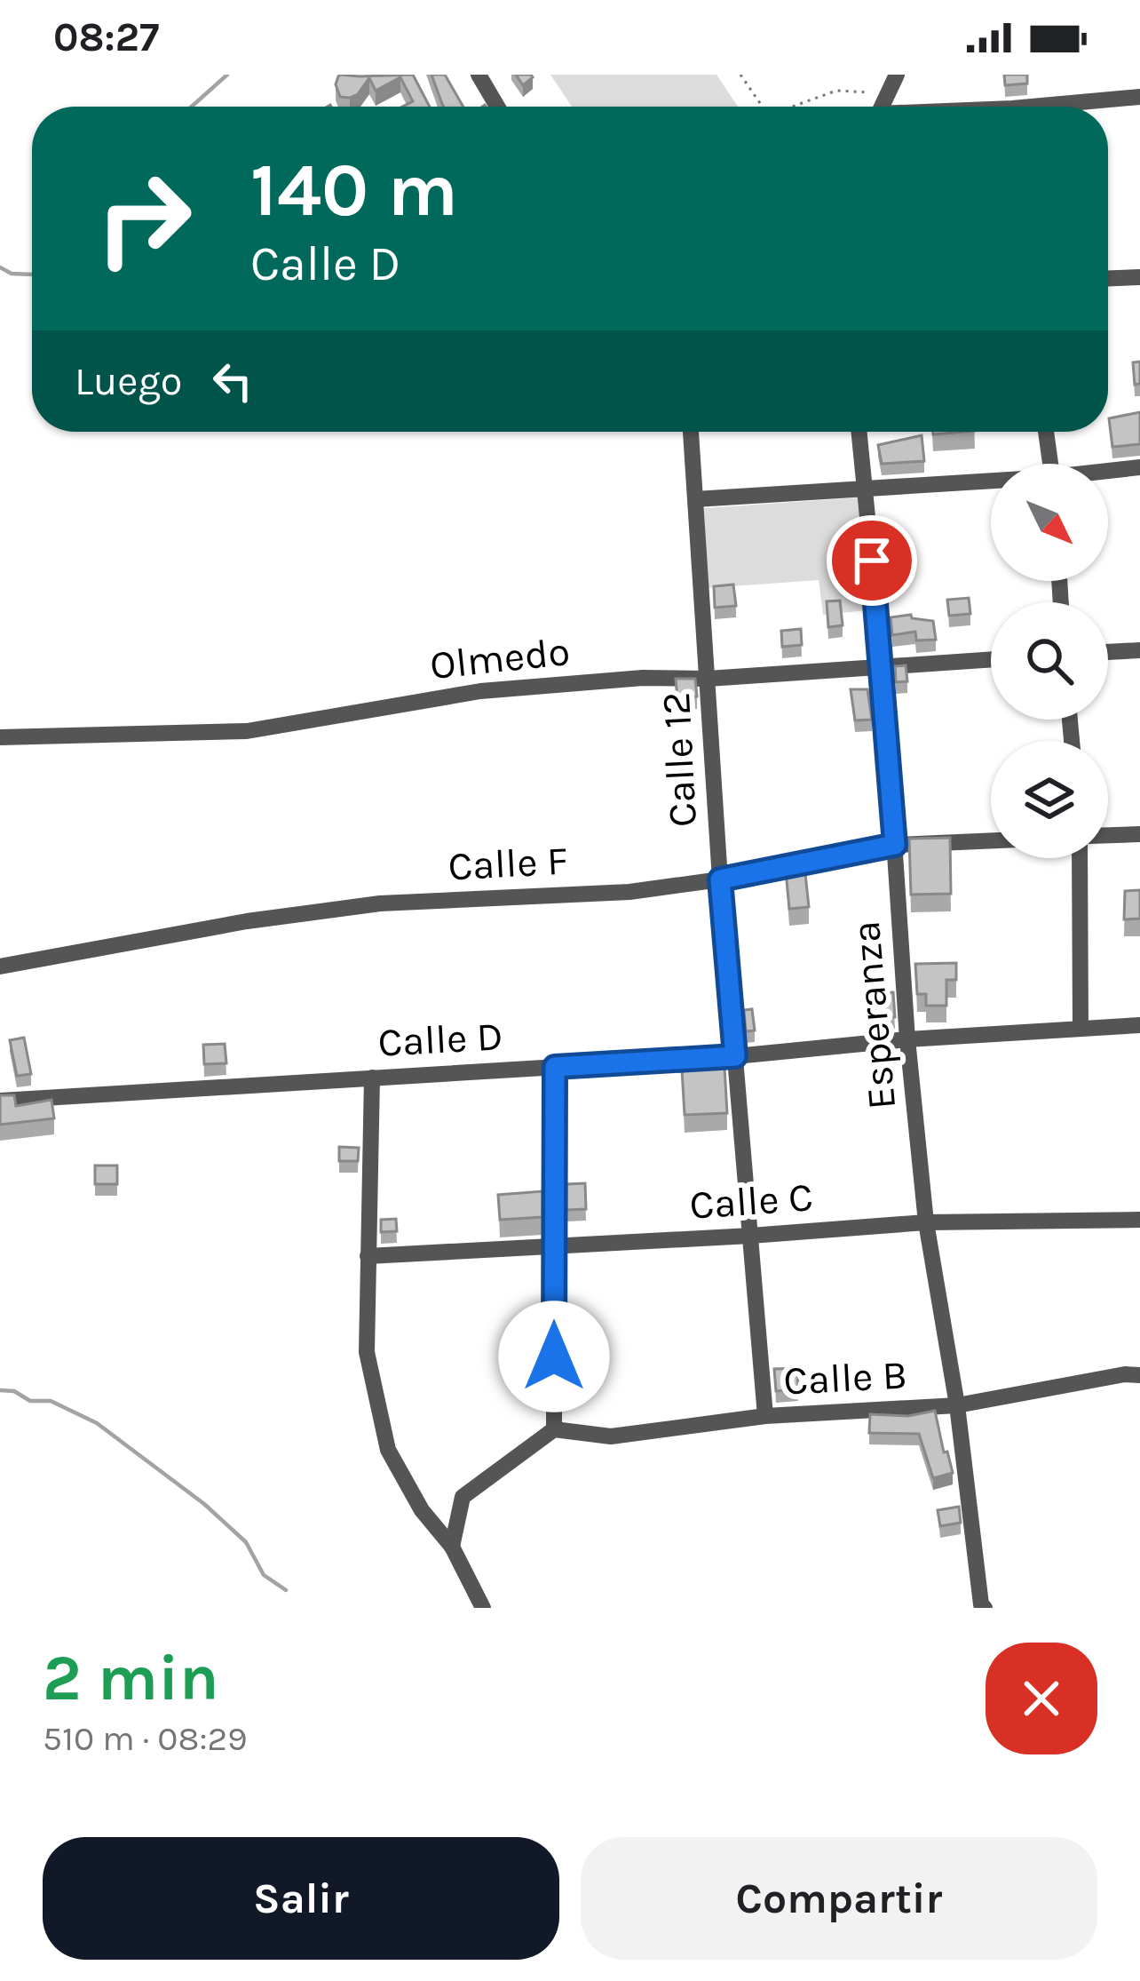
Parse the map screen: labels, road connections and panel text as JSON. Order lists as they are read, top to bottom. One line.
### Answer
{"streets":{"street":["Olmedo","Calle 12","Calle F","Esperanza","Calle D","Calle C","Calle B"]},"crossings":[["Olmedo","Calle 12"],["Olmedo","Esperanza"],["Calle 12","Calle F"],["Calle 12","Calle D"],["Calle 12","Calle C"],["Calle 12","Calle B"],["Calle F","Esperanza"],["Esperanza","Calle D"],["Esperanza","Calle C"],["Esperanza","Calle B"]],"north":"bottom right","page":{"status":"08:27","turn":["140 m","Calle D"],"then":"Luego","heading":["2 min","510 m · 08:29"],"buttons":["Salir","Compartir"]}}
